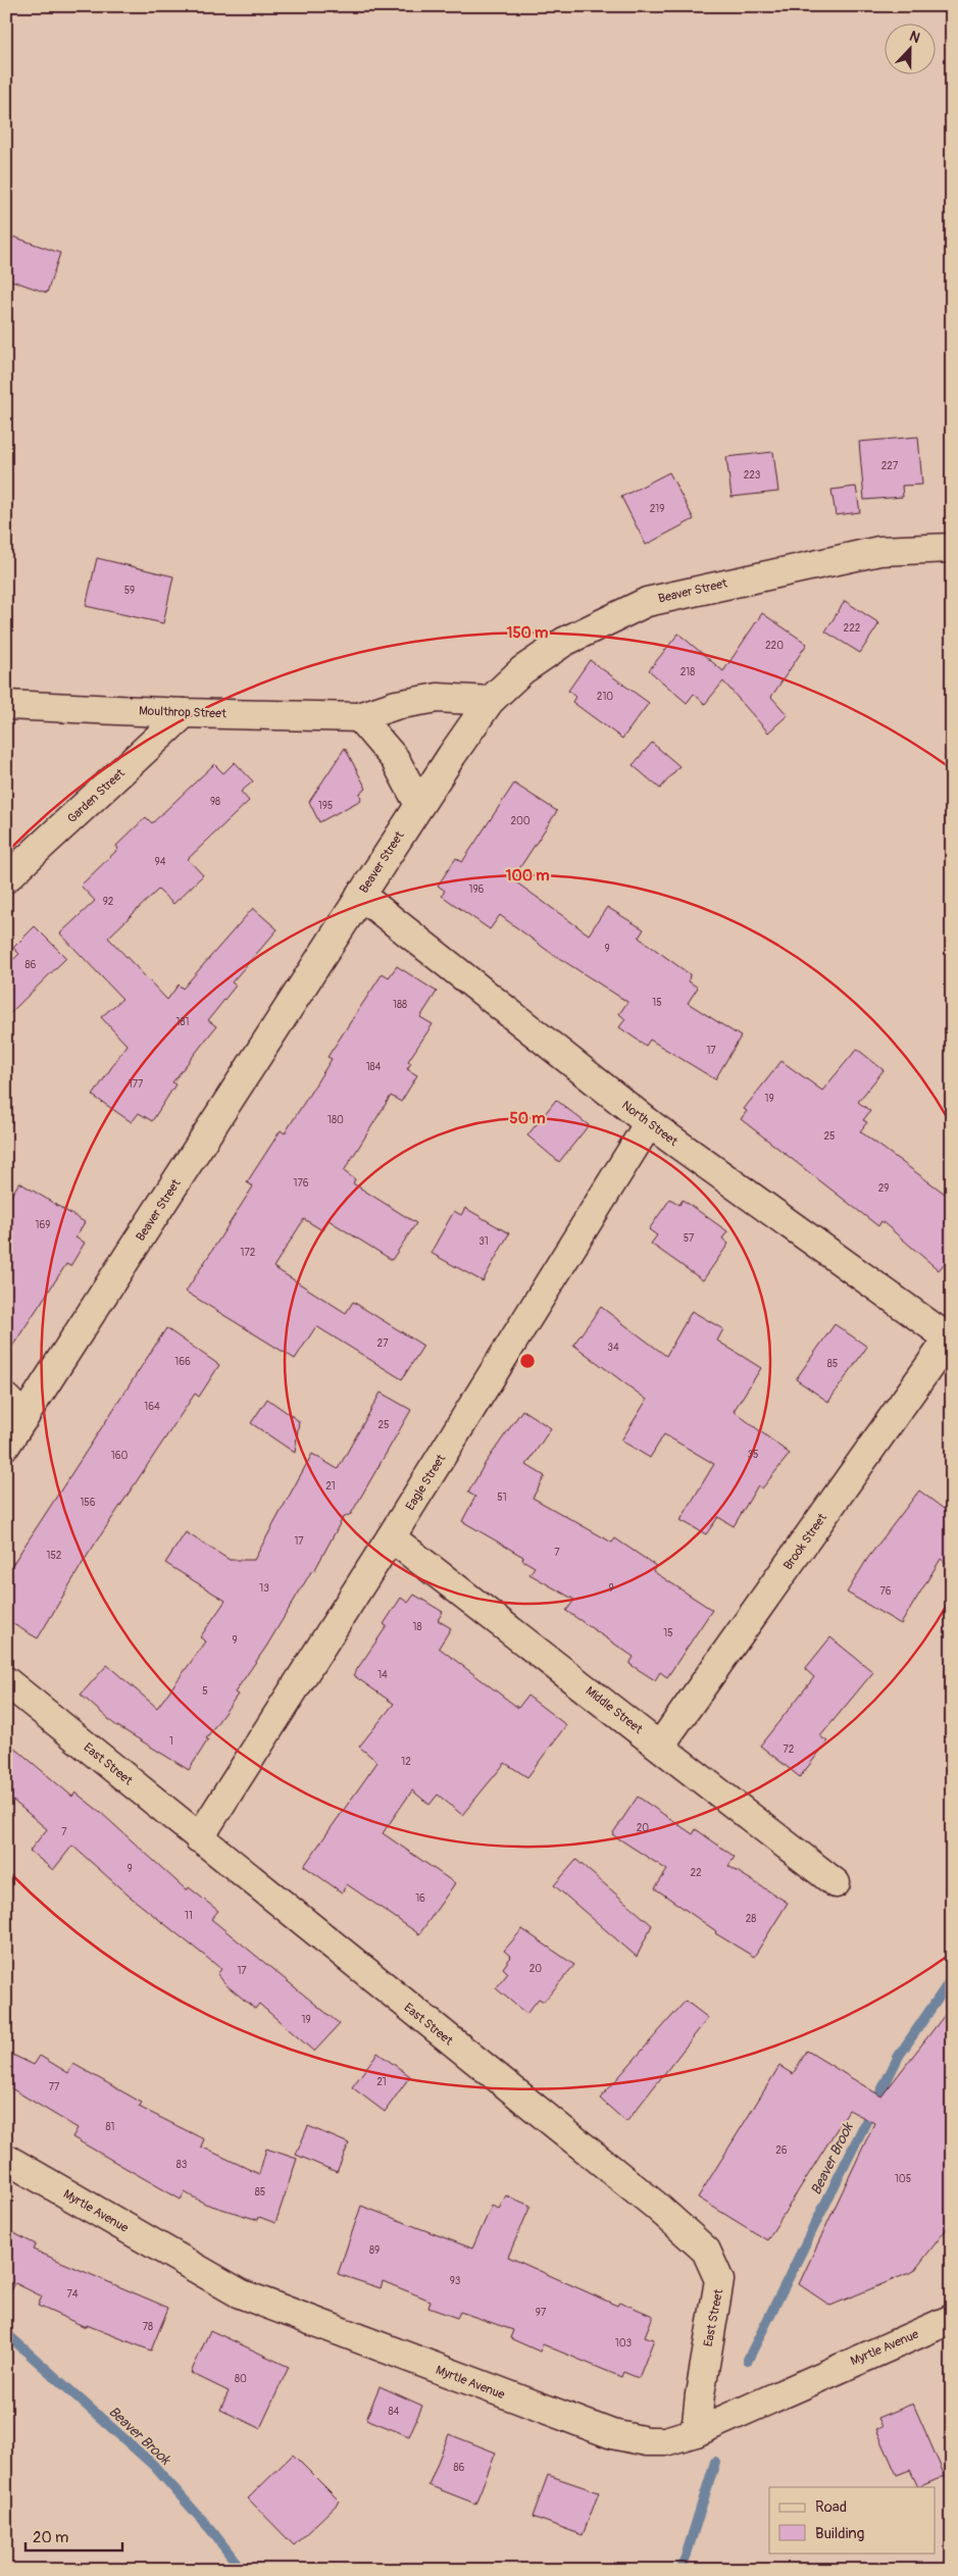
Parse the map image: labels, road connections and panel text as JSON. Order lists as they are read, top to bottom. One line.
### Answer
{"streets":{"street":["Beaver Street","Moulthrop Street","Garden Street","North Street","Eagle Street","Brook Street","Middle Street","East Street","Myrtle Avenue"]},"crossings":[["Beaver Street","Moulthrop Street"],["Beaver Street","North Street"],["Moulthrop Street","Garden Street"],["North Street","Eagle Street"],["North Street","Brook Street"],["Eagle Street","Middle Street"],["Eagle Street","East Street"],["Brook Street","Middle Street"],["East Street","Myrtle Avenue"]],"water":["Beaver Brook"],"house_numbers":["227","223","219","59","222","220","218","210","98","195","200","94","196","92","9","86","15","188","181","17","184","177","19","180","25","176","29","169","57","31","172","27","34","166","85","164","25","35","160","21","51","156","17","7","152","13","9","76","18","15","9","14","5","1","72","12","20","7","9","22","16","11","28","20","17","19","21","77","81","26","83","105","85","89","93","74","97","78","103","80","84","86"],"legend":["Road","Building"],"scale_bar":"20 m","north":"top","rings":["150 m","100 m","50 m"]}
